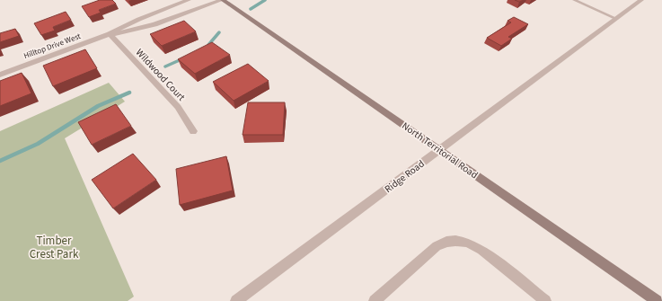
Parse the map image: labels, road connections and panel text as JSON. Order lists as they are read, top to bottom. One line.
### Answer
{"streets":{"main road":["North Territorial Road"],"street":["Hilltop Drive West","Wildwood Court","Ridge Road"]},"crossings":[["Hilltop Drive West","Wildwood Court"],["Hilltop Drive West","North Territorial Road"],["North Territorial Road","Ridge Road"]],"parks":["Timber Crest Park"]}
